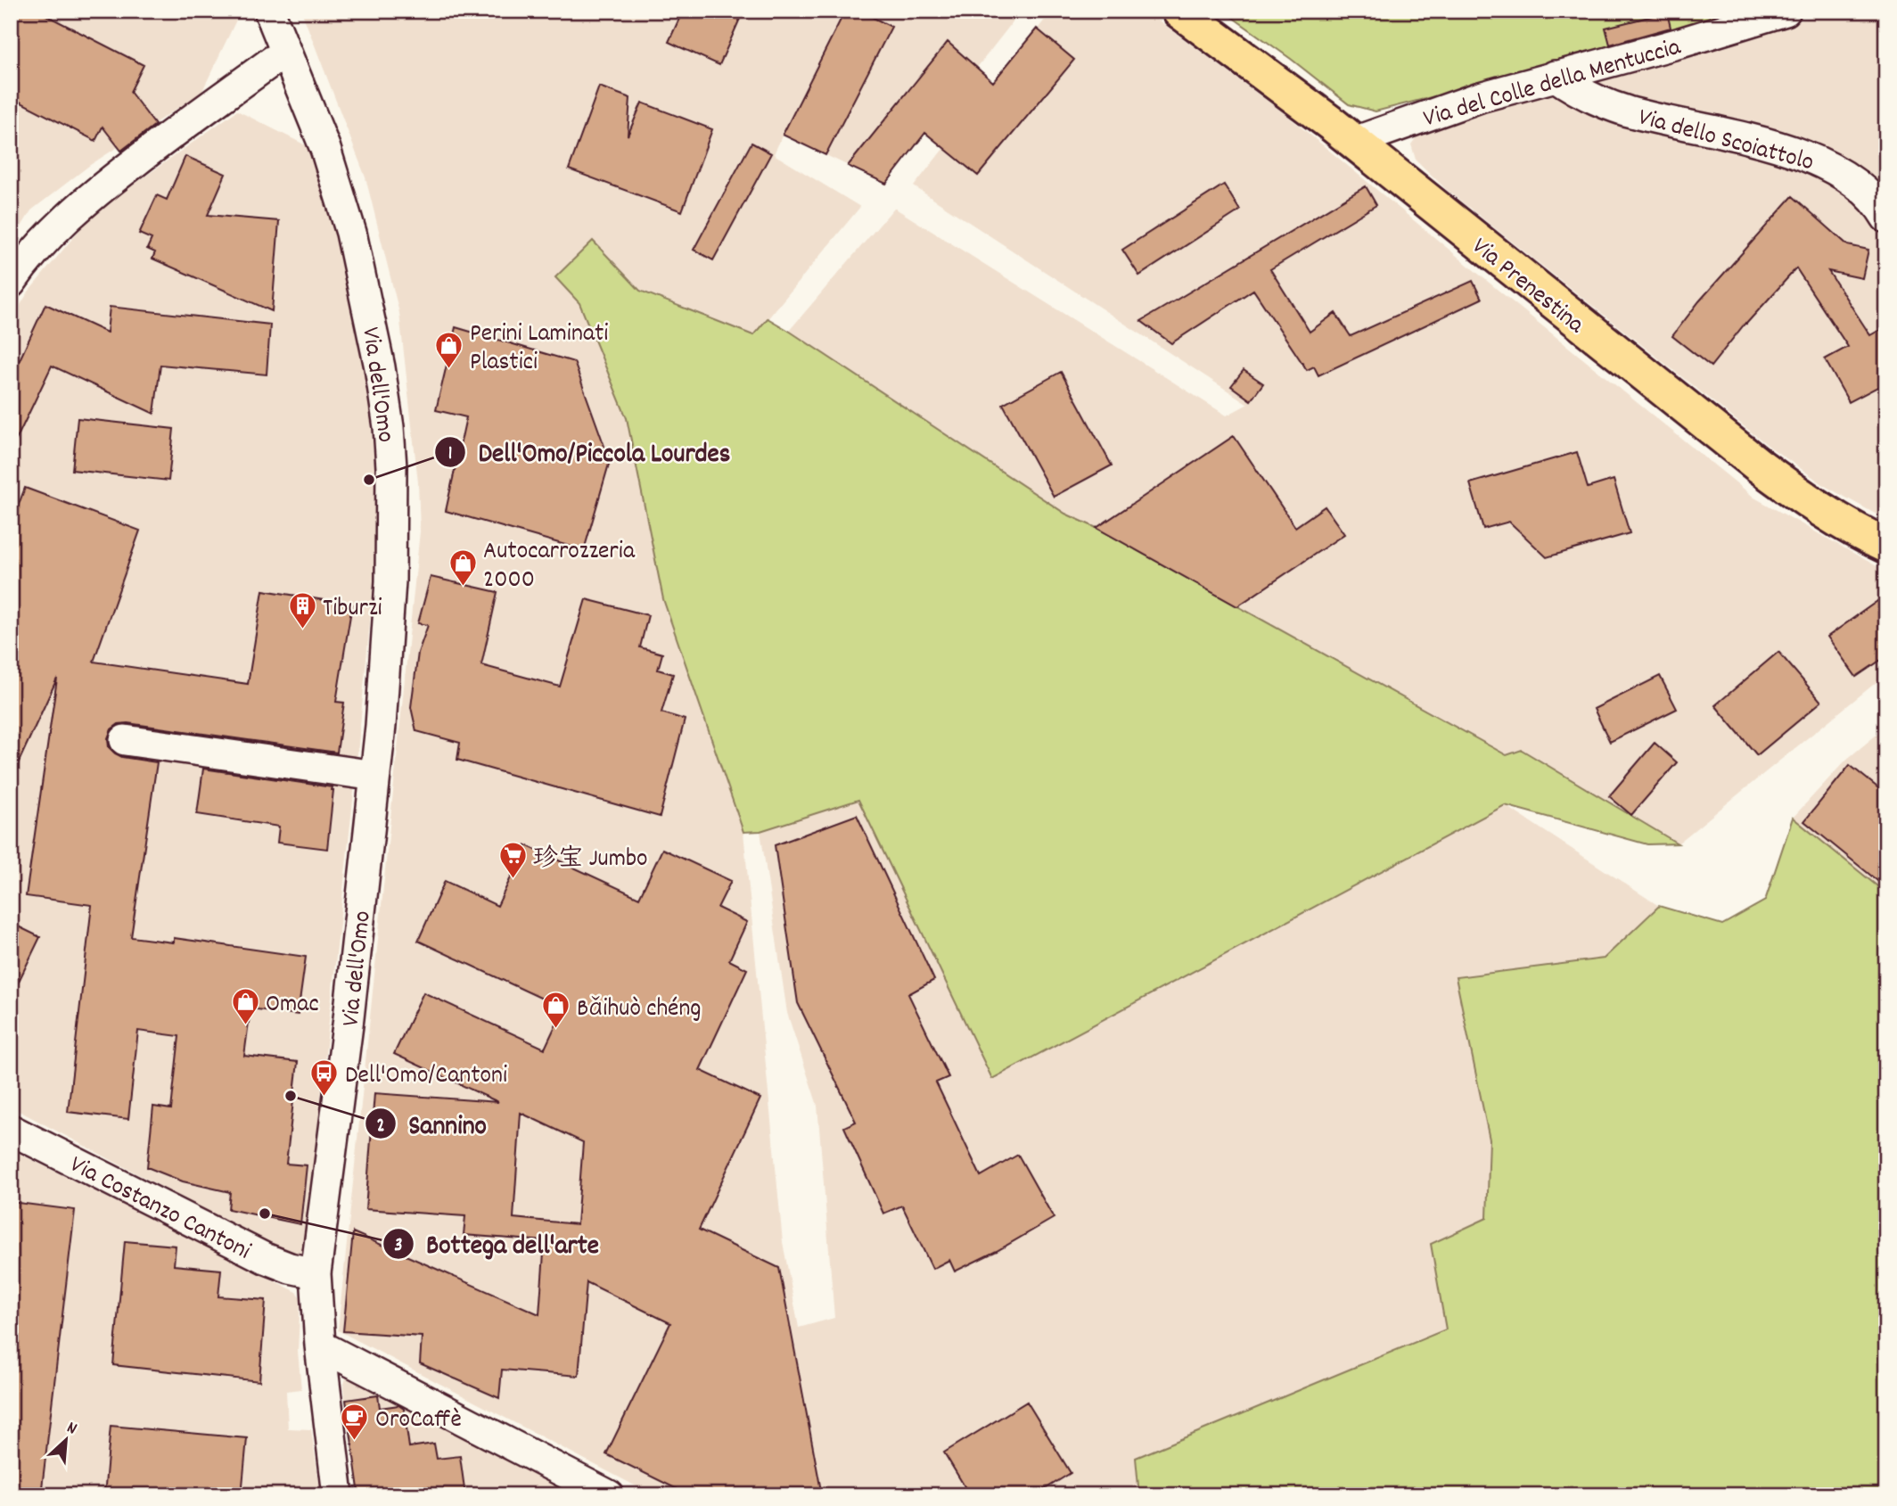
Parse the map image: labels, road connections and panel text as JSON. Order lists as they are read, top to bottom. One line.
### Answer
{"streets":{"main road":["Via Prenestina"],"street":["Via del Colle della Mentuccia","Via dello Scoiattolo","Via dell'Omo","Via Costanzo Cantoni"]},"crossings":[["Via del Colle della Mentuccia","Via dello Scoiattolo"],["Via del Colle della Mentuccia","Via Prenestina"],["Via dell'Omo","Via Costanzo Cantoni"]],"places":{"shop":["Perini Laminati Plastici","Autocarrozzeria 2000","Omac","Bǎihuò chéng"],"other":["Dell'Omo/Piccola Lourdes","Sannino","Bottega dell'arte"],"building":["Tiburzi"],"supermarket":["珍宝 Jumbo"],"bus stop":["Dell'Omo/Cantoni"],"cafe":["OroCaffè"]},"north":"top right"}
